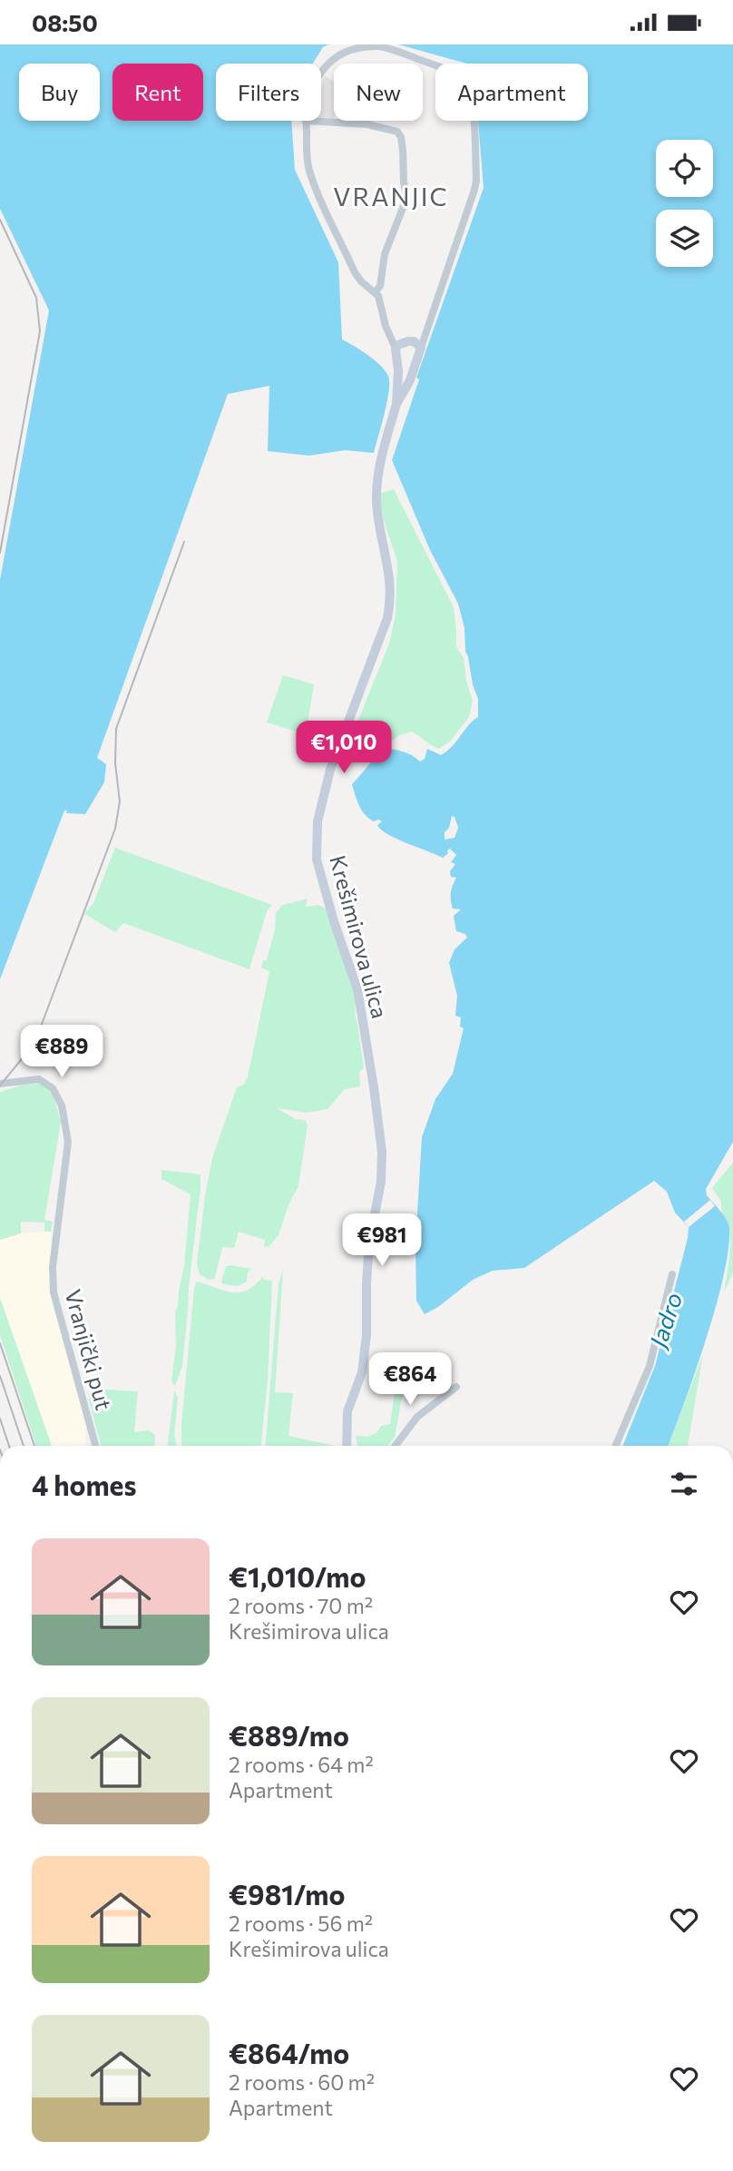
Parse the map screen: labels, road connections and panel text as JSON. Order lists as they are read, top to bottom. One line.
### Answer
{"streets":{"main road":["Krešimirova ulica"],"street":["Vranjički put"]},"districts":["VRANJIC"],"water":["Jadro"],"page":{"status":"08:50","chip":["Buy","Rent","Filters","New","Apartment"],"price":["€1,010","€889","€981","€864"],"heading":"4 homes","list":[{"name":"€1,010/mo","note":"2 rooms · 70 m² · Krešimirova ulica"},{"name":"€889/mo","note":"2 rooms · 64 m² · Apartment"},{"name":"€981/mo","note":"2 rooms · 56 m² · Krešimirova ulica"},{"name":"€864/mo","note":"2 rooms · 60 m² · Apartment"}]}}
